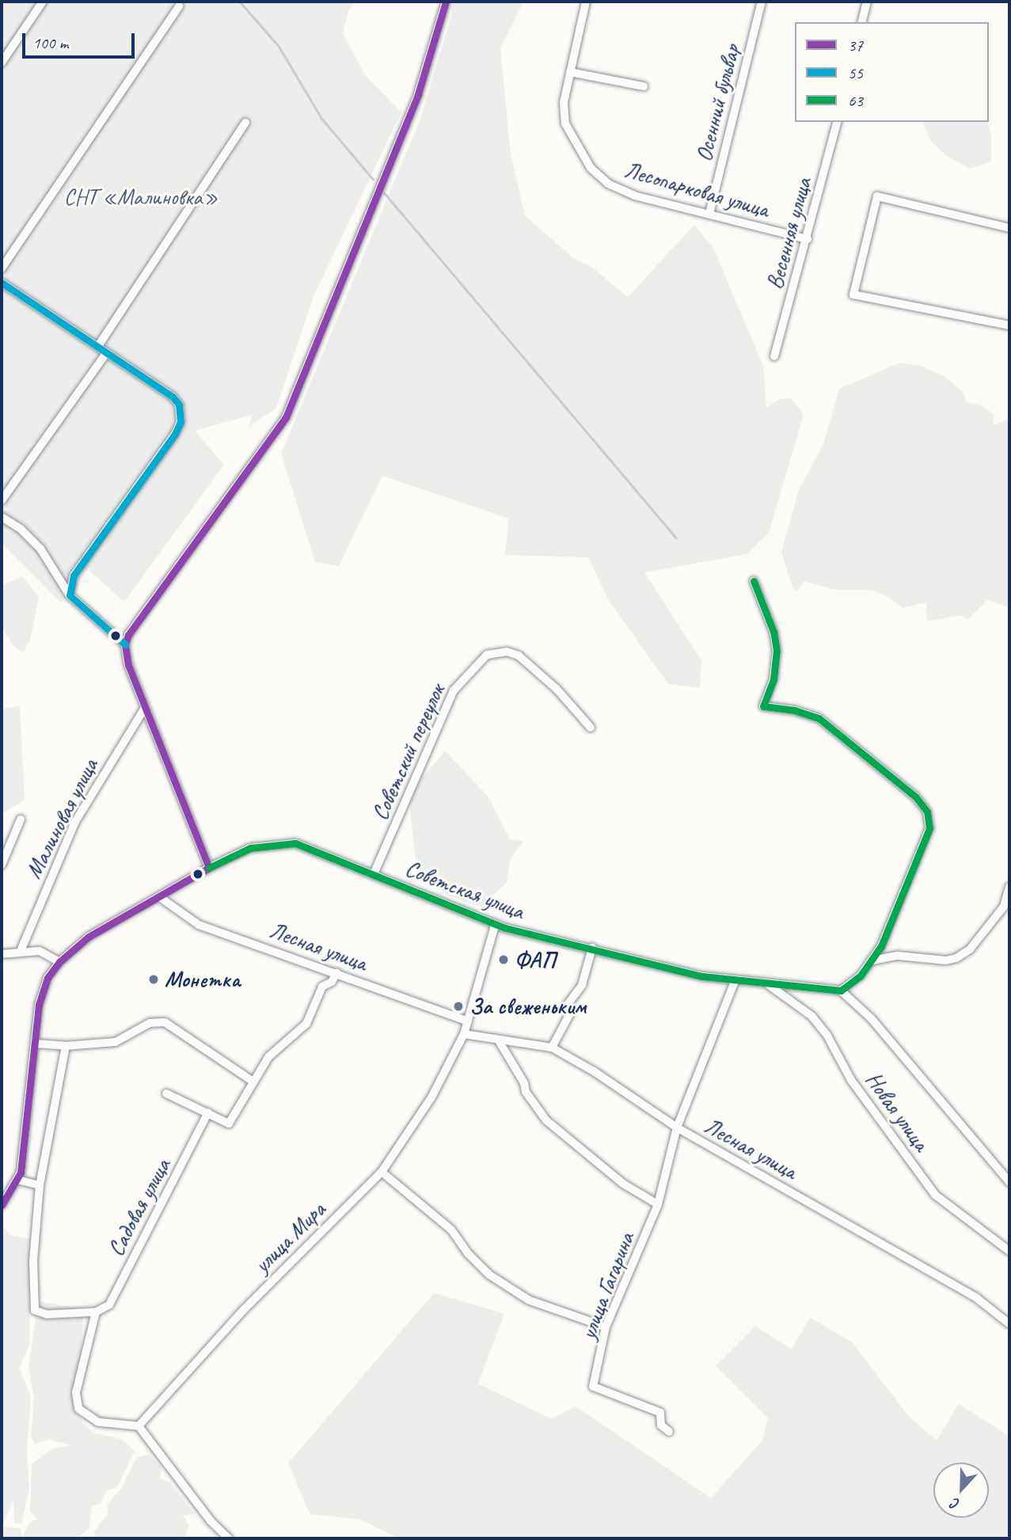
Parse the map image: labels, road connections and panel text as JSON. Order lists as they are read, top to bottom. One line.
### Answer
{"streets":{"street":["Осенний бульвар","Лесопарковая улица","Весенняя улица","Советский переулок","Малиновая улица","Советская улица","Лесная улица","Новая улица","Садовая улица","улица Мира","улица Гагарина"]},"crossings":[["Осенний бульвар","Лесопарковая улица"],["Лесопарковая улица","Весенняя улица"],["Советский переулок","Советская улица"],["Советская улица","Лесная улица"],["Советская улица","Новая улица"],["Советская улица","улица Мира"],["Советская улица","улица Гагарина"],["Лесная улица","улица Мира"],["Лесная улица","улица Гагарина"]],"parks":["СНТ «Малиновка»"],"places":["ФАП","Монетка","За свеженьким"],"lines":["transit line 37","transit line 55","transit line 63"],"legend":["37","55","63"],"scale_bar":"100 m","north":"bottom"}
